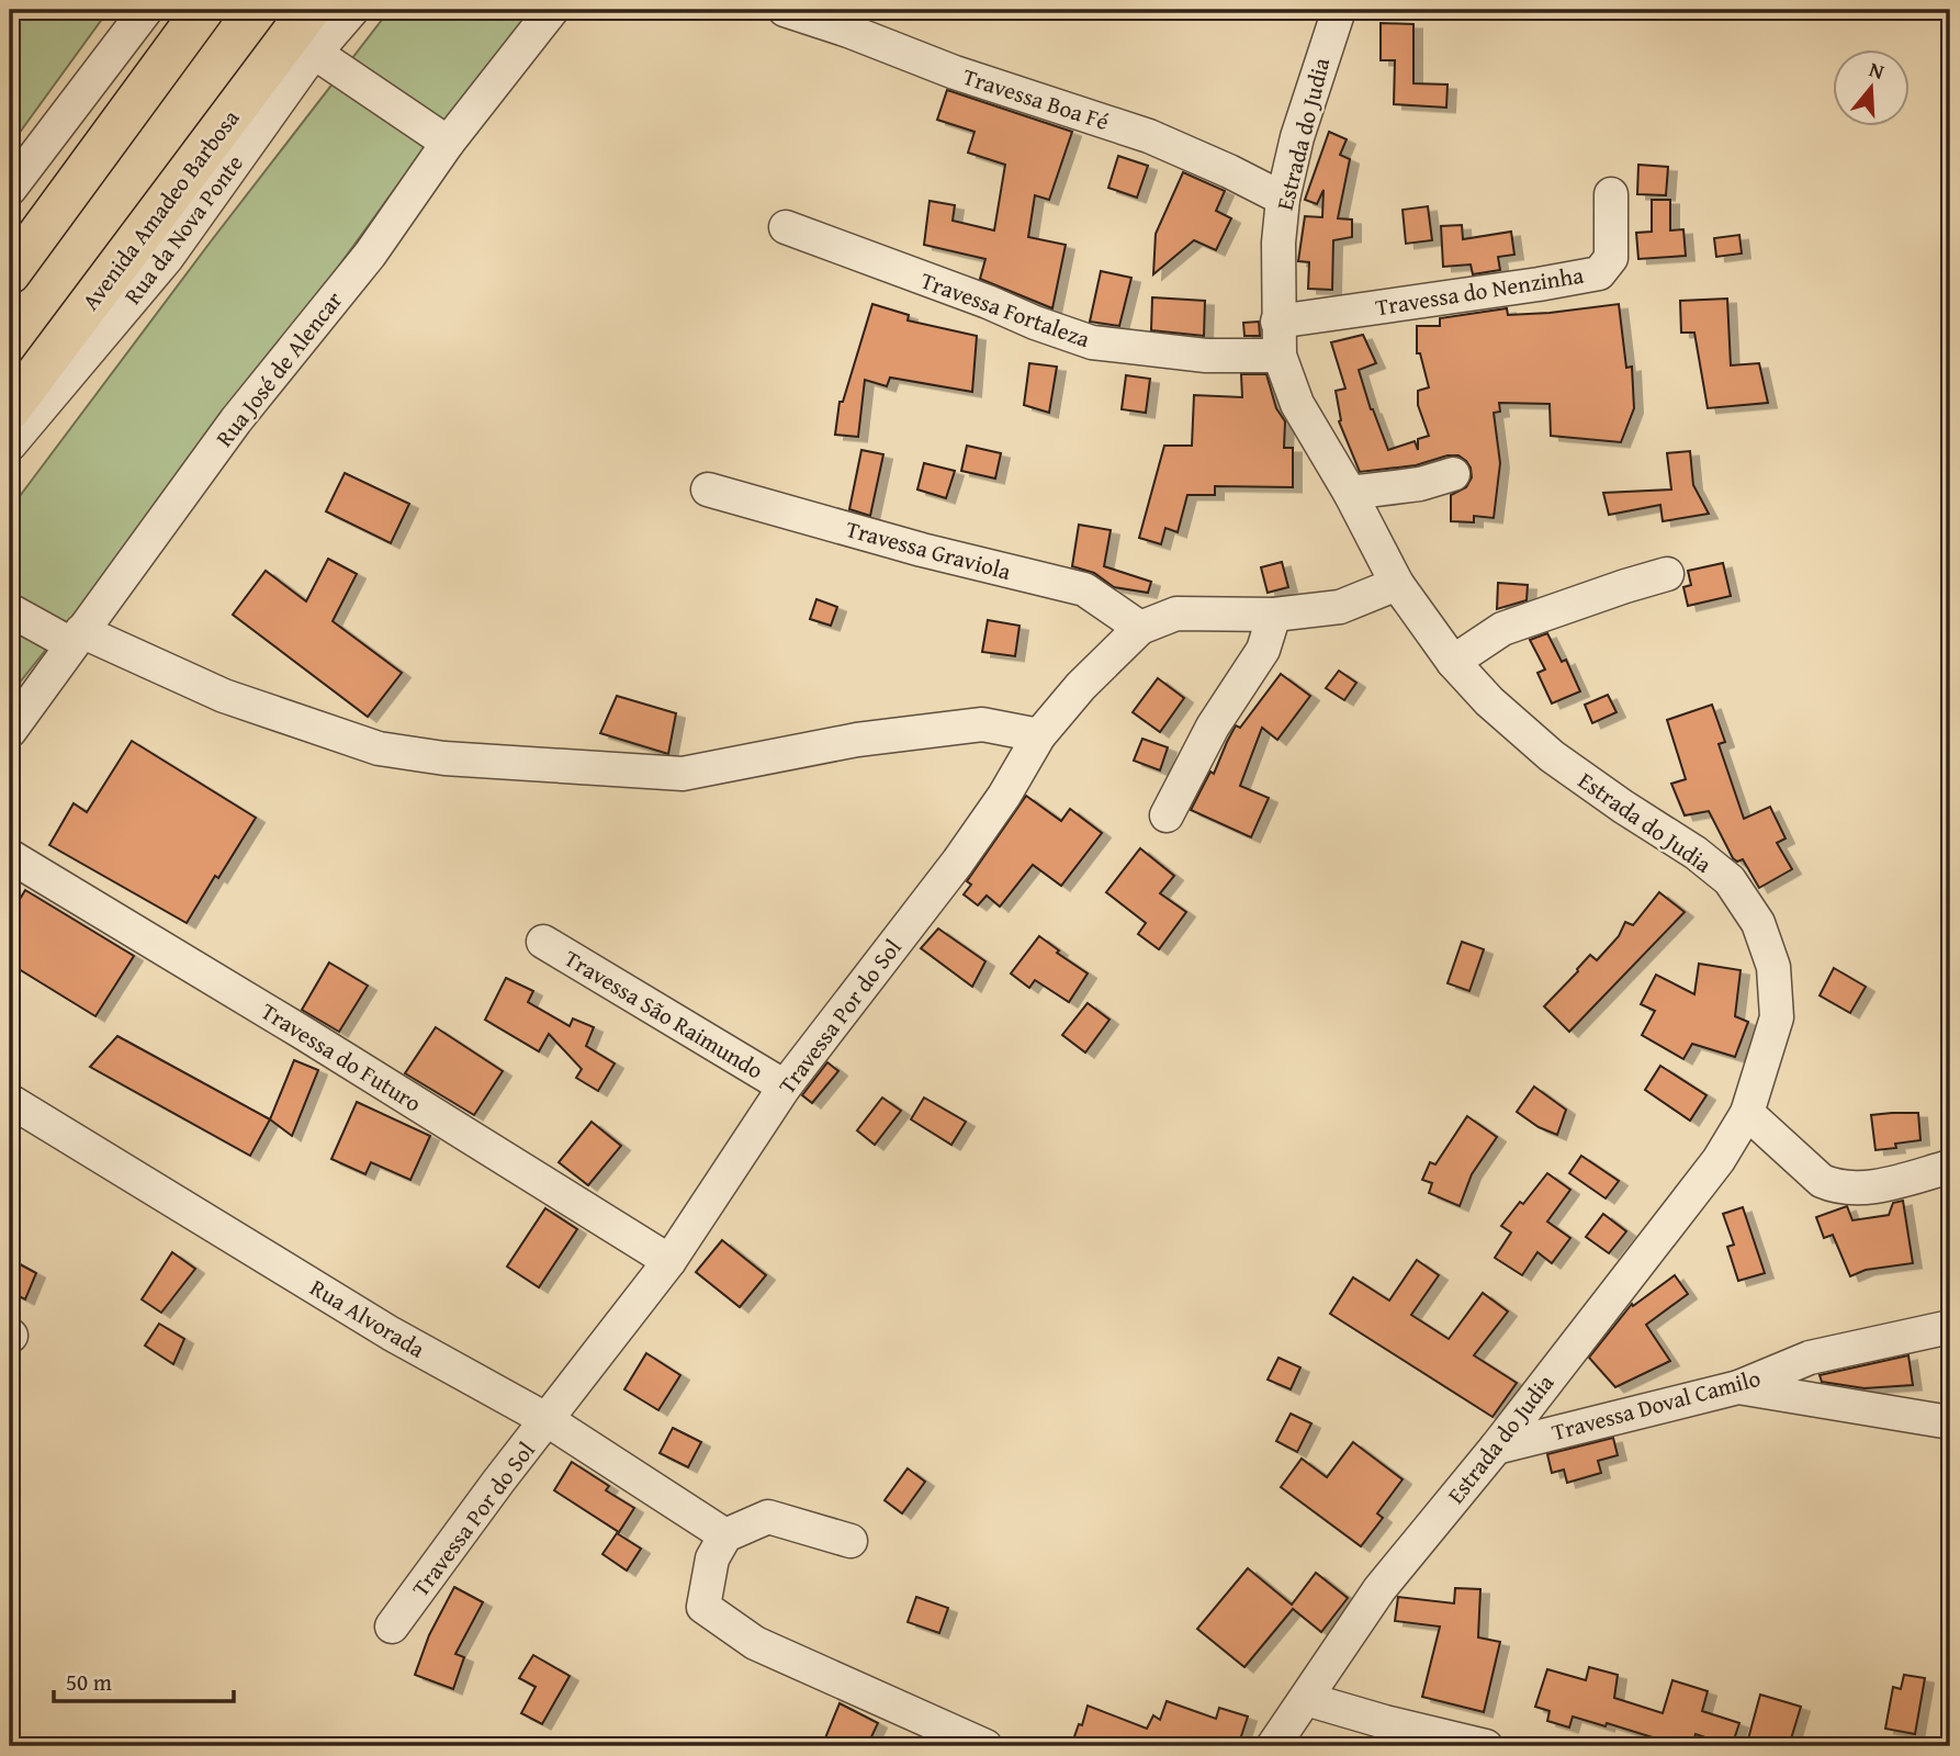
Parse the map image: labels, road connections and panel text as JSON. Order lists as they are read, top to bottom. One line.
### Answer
{"streets":{"main road":["Avenida Amadeo Barbosa"],"street":["Travessa Boa Fé","Estrada do Judia","Rua da Nova Ponte","Travessa do Nenzinha","Travessa Fortaleza","Rua José de Alencar","Travessa Graviola","Travessa São Raimundo","Travessa Por do Sol","Travessa do Futuro","Rua Alvorada","Travessa Doval Camilo"]},"crossings":[["Travessa Boa Fé","Estrada do Judia"],["Estrada do Judia","Travessa do Nenzinha"],["Estrada do Judia","Travessa Fortaleza"],["Estrada do Judia","Travessa Por do Sol"],["Estrada do Judia","Travessa Doval Camilo"],["Avenida Amadeo Barbosa","Rua da Nova Ponte"],["Travessa Graviola","Travessa Por do Sol"],["Travessa São Raimundo","Travessa Por do Sol"],["Travessa Por do Sol","Travessa do Futuro"],["Travessa Por do Sol","Rua Alvorada"]],"scale_bar":"50 m","north":"top"}
